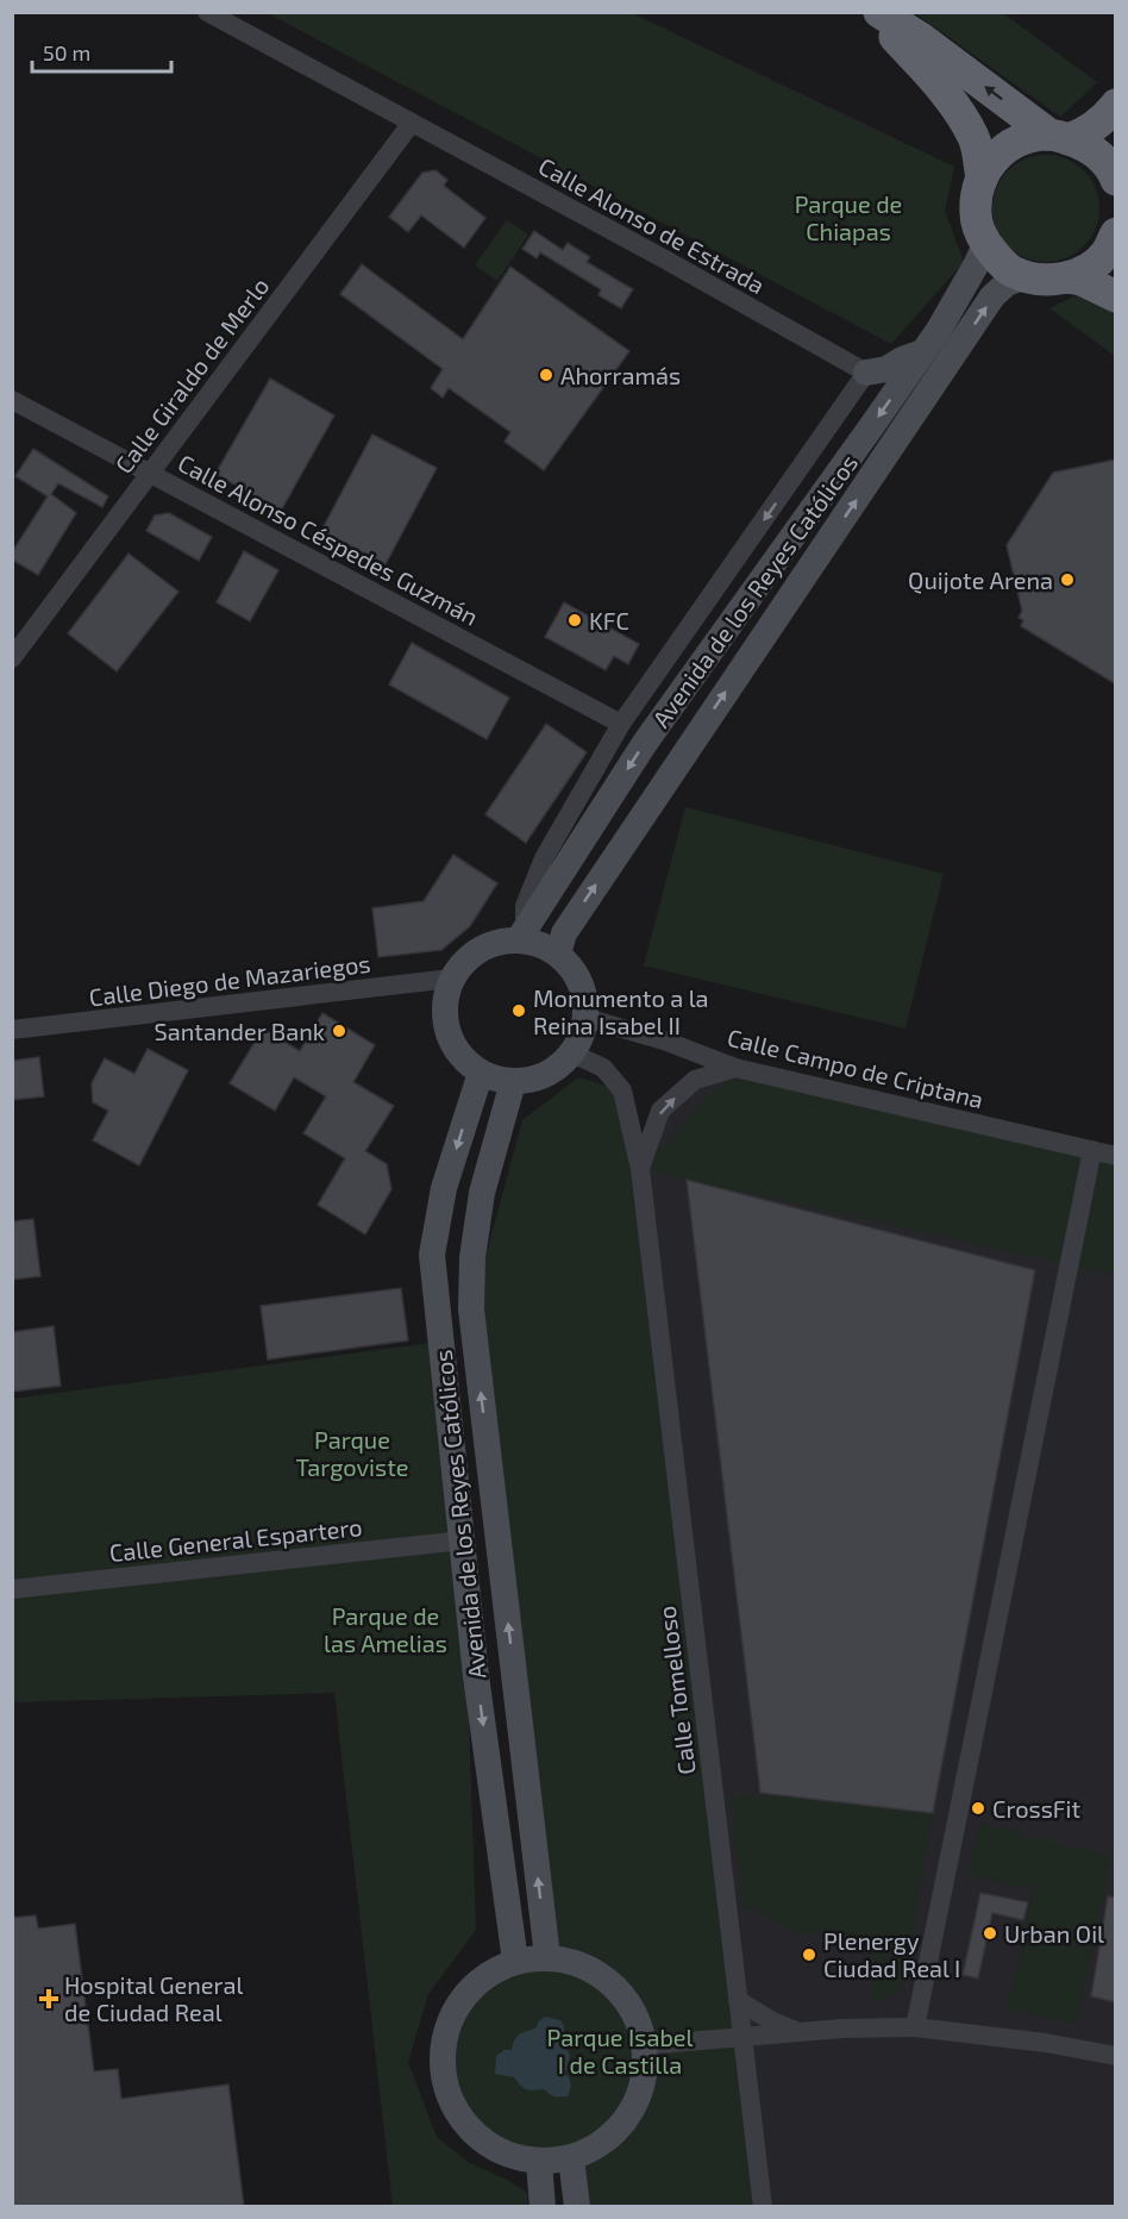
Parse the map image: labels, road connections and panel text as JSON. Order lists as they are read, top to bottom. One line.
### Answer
{"streets":{"main road":["Avenida de los Reyes Católicos"],"street":["Calle Alonso de Estrada","Calle Giraldo de Merlo","Calle Alonso Céspedes Guzmán","Calle Diego de Mazariegos","Calle Campo de Criptana","Calle General Espartero","Calle Tomelloso"]},"crossings":[["Calle Alonso de Estrada","Calle Giraldo de Merlo"],["Calle Giraldo de Merlo","Calle Alonso Céspedes Guzmán"],["Avenida de los Reyes Católicos","Calle Diego de Mazariegos"],["Avenida de los Reyes Católicos","Calle Campo de Criptana"],["Avenida de los Reyes Católicos","Calle General Espartero"],["Avenida de los Reyes Católicos","Calle Tomelloso"],["Calle Diego de Mazariegos","Calle Campo de Criptana"],["Calle Diego de Mazariegos","Calle Tomelloso"],["Calle Campo de Criptana","Calle Tomelloso"]],"parks":["Parque de Chiapas","Parque Targoviste","Parque de las Amelias","Parque Isabel I de Castilla"],"places":{"other":["Ahorramás","Quijote Arena","KFC","Monumento a la Reina Isabel II","Santander Bank","CrossFit","Urban Oil","Plenergy Ciudad Real I"],"health":["Hospital General de Ciudad Real"]},"scale_bar":"50 m"}
